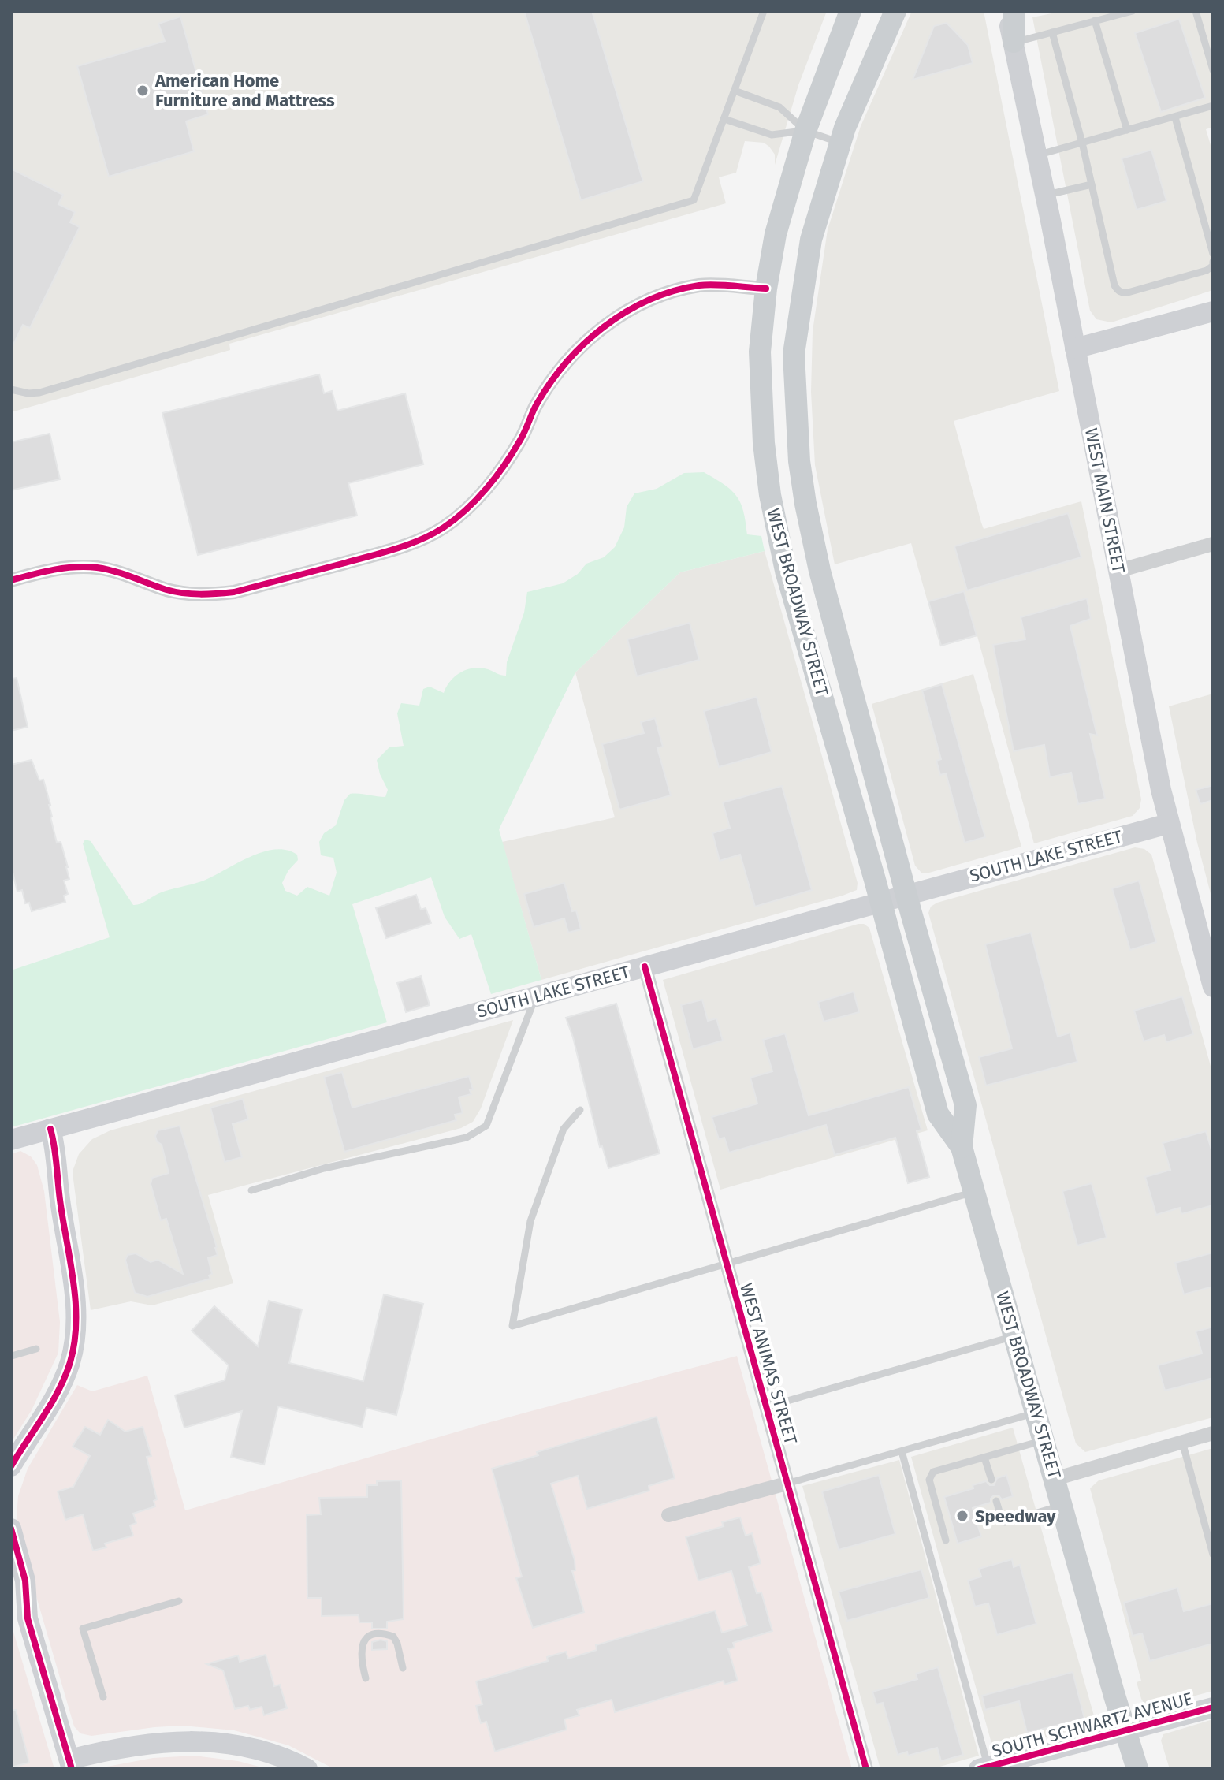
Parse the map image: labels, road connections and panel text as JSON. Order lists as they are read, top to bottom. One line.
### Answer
{"streets":{"main road":["WEST MAIN STREET","WEST BROADWAY STREET","SOUTH LAKE STREET","SOUTH SCHWARTZ AVENUE"],"street":["WEST ANIMAS STREET"]},"crossings":[["WEST MAIN STREET","SOUTH LAKE STREET"],["WEST BROADWAY STREET","SOUTH LAKE STREET"],["WEST BROADWAY STREET","SOUTH SCHWARTZ AVENUE"],["SOUTH LAKE STREET","WEST ANIMAS STREET"]],"places":["American Home Furniture and Mattress","Speedway"]}
